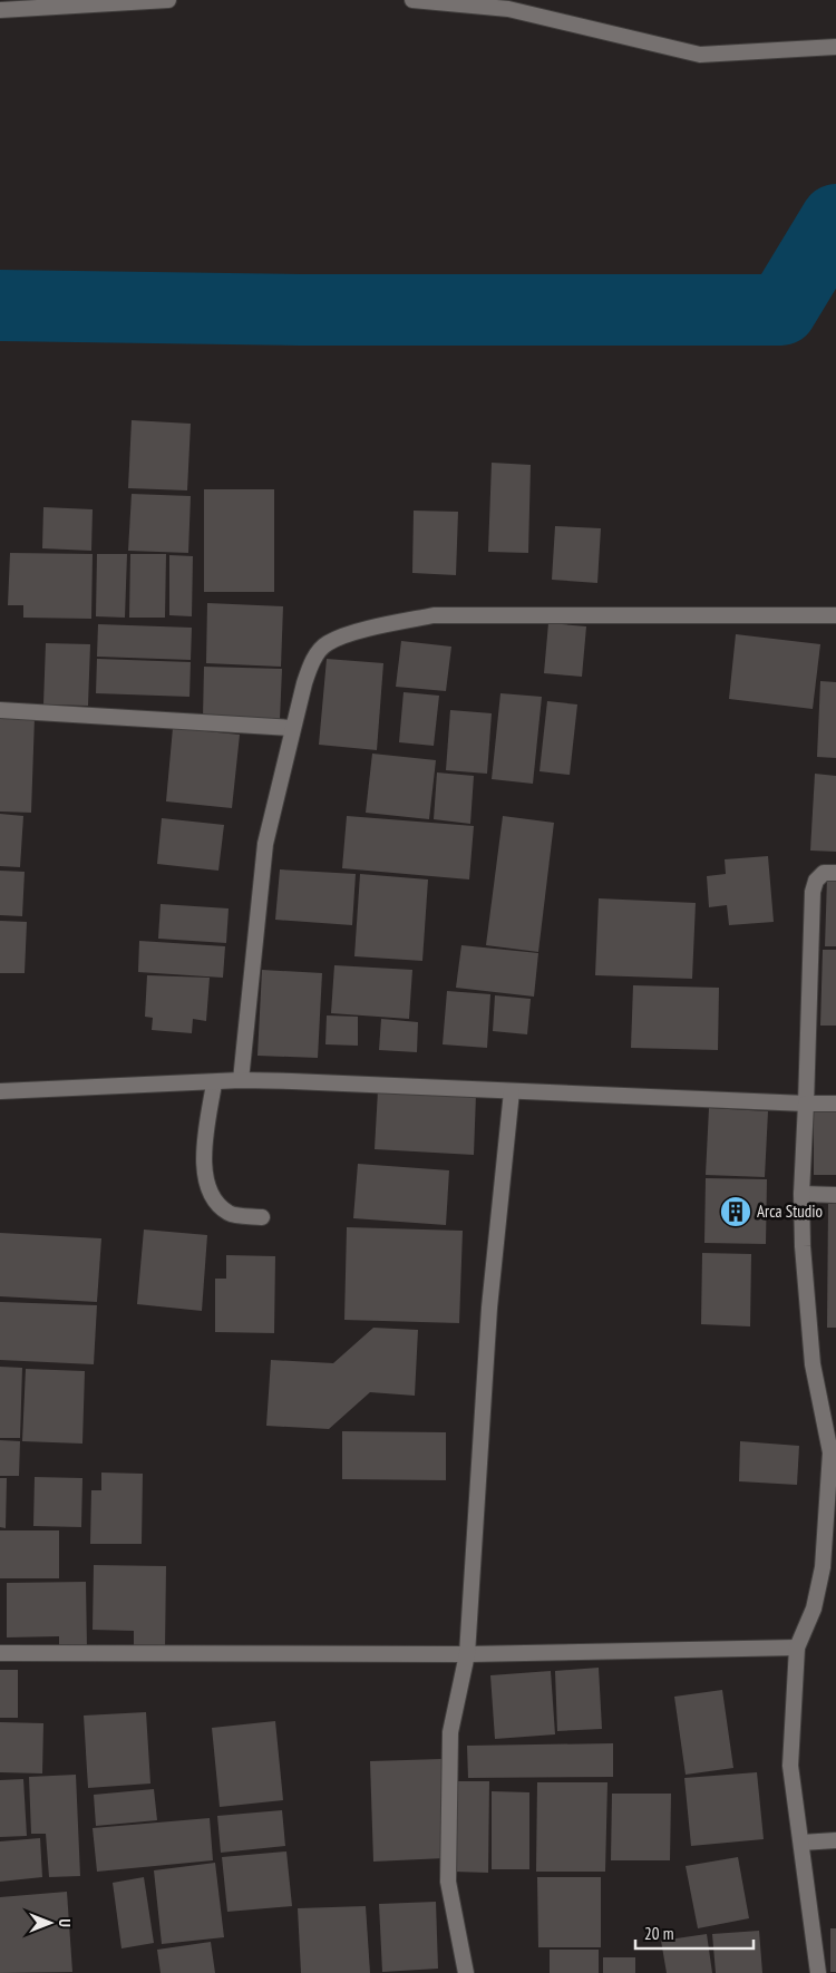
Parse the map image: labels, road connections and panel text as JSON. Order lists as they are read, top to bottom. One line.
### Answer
{"places":{"building":["Arca Studio"]},"scale_bar":"20 m","north":"right"}
